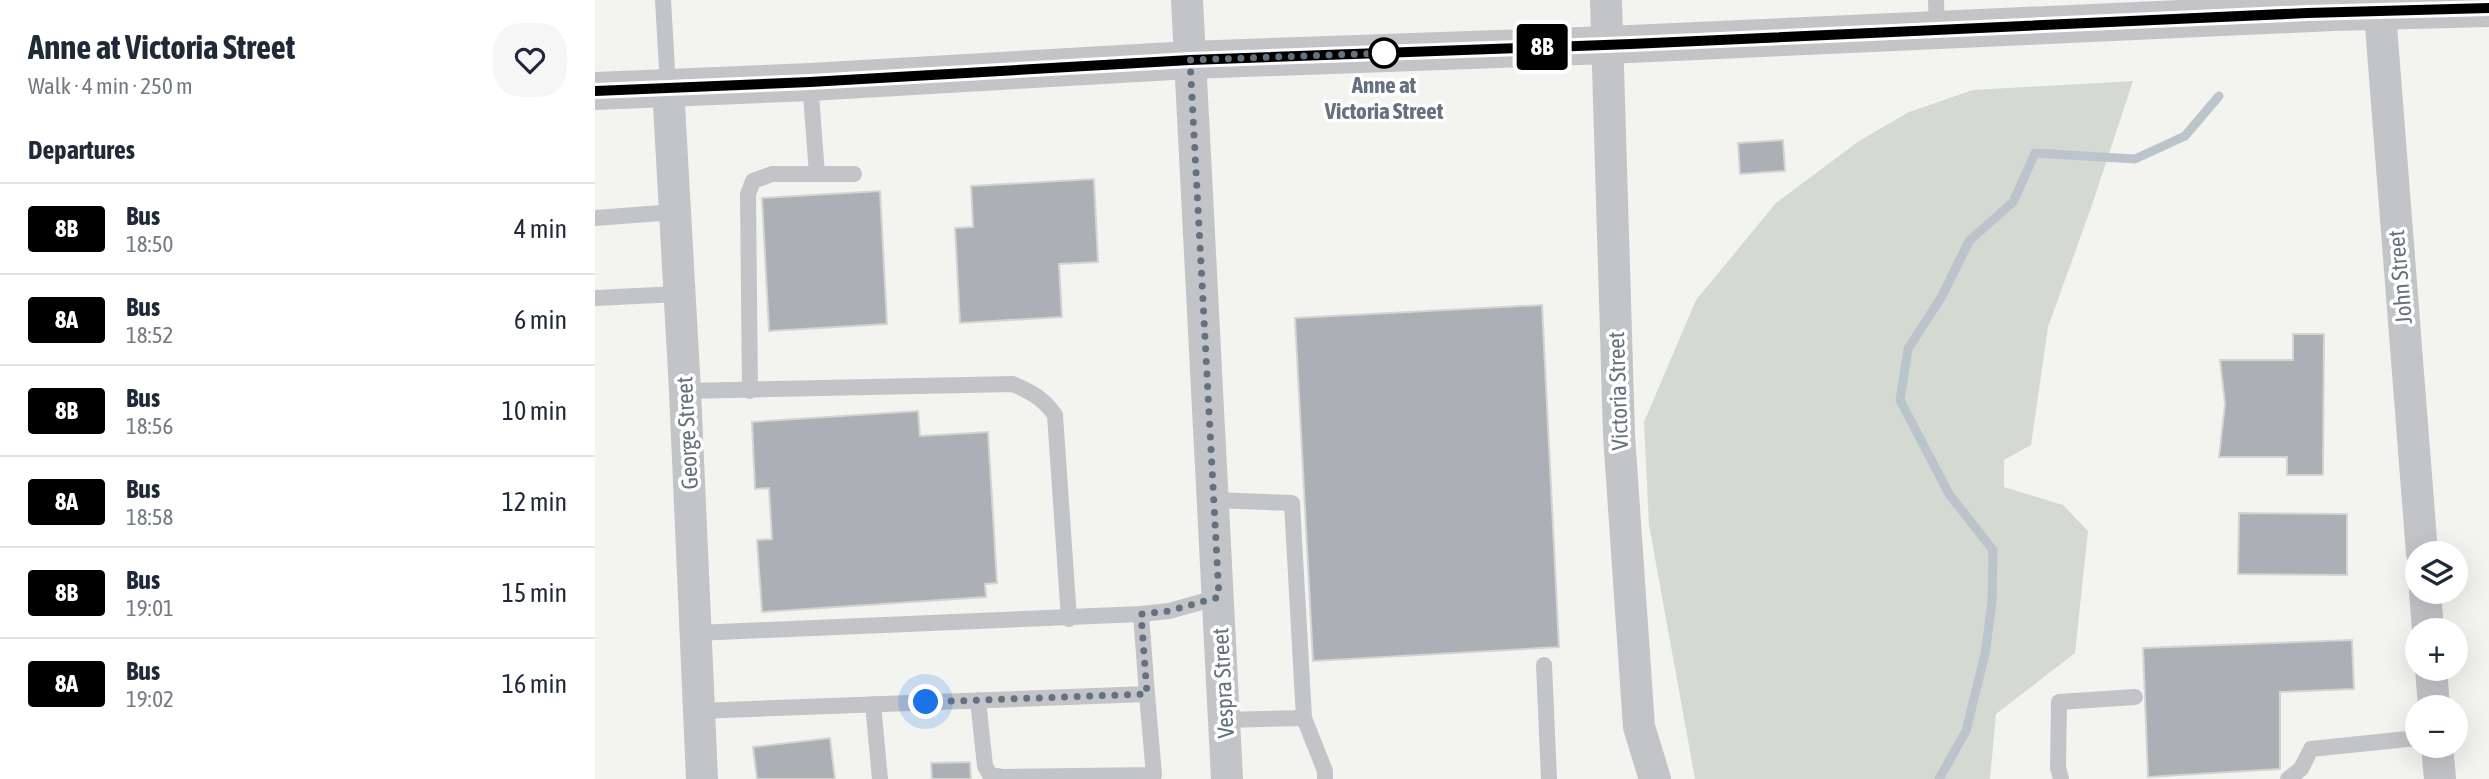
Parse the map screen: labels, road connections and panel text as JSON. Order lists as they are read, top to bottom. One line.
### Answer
{"streets":{"street":["John Street","Victoria Street","George Street","Vespra Street"]},"places":["Anne at Victoria Street"],"lines":["bus line 8B"],"page":{"heading":[["Anne at Victoria Street","Walk · 4 min · 250 m"],"Departures"],"on_map":"8B","list":[{"mark":"8B","name":"Bus","note":"18:50","value":"4 min"},{"mark":"8A","name":"Bus","note":"18:52","value":"6 min"},{"mark":"8B","name":"Bus","note":"18:56","value":"10 min"},{"mark":"8A","name":"Bus","note":"18:58","value":"12 min"},{"mark":"8B","name":"Bus","note":"19:01","value":"15 min"},{"mark":"8A","name":"Bus","note":"19:02","value":"16 min"}],"map_buttons":["+","−"]}}
